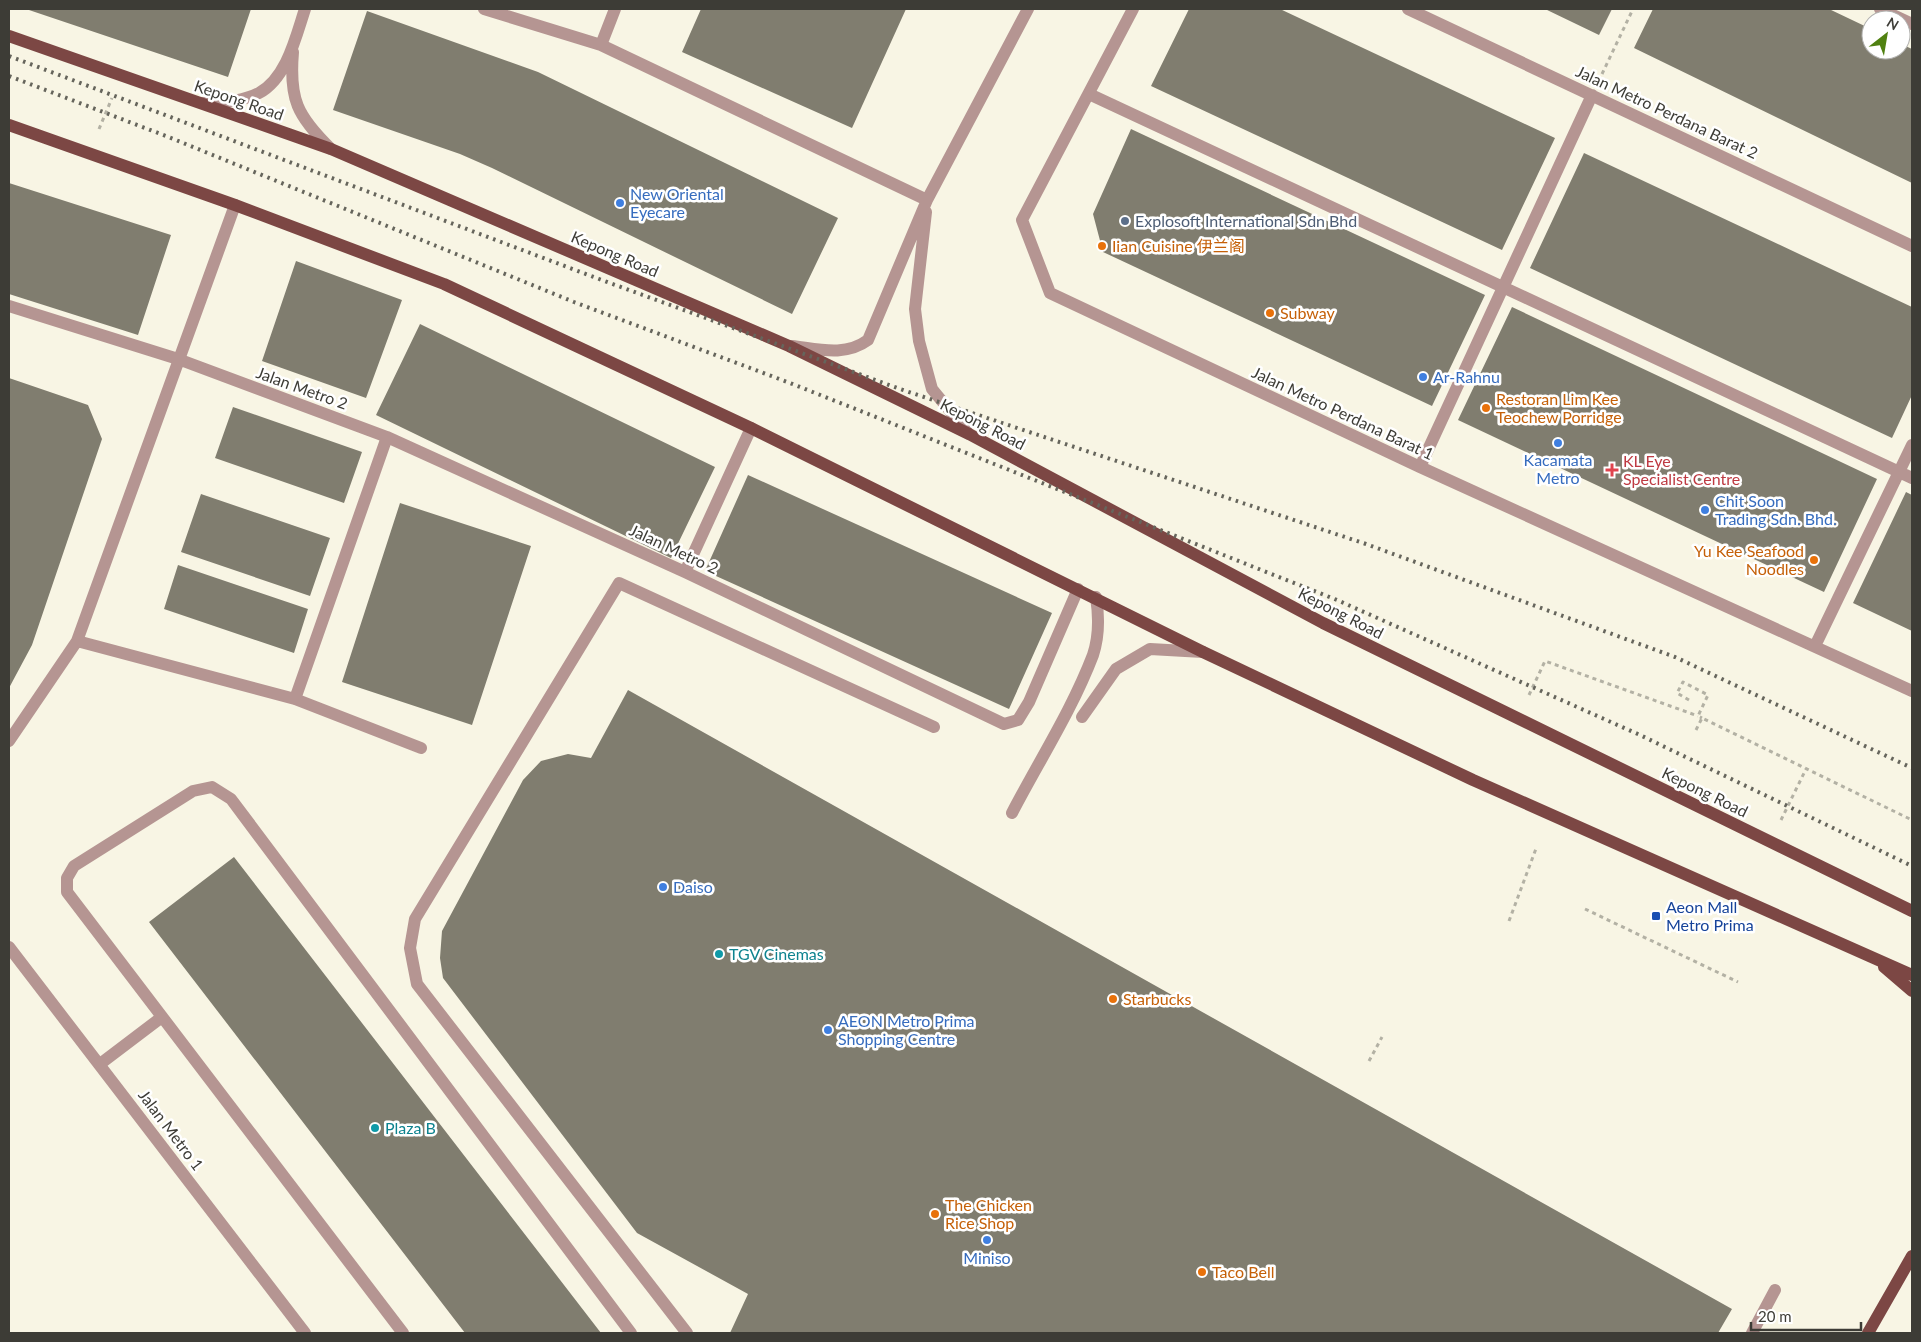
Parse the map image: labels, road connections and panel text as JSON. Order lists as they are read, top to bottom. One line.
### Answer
{"streets":{"main road":["Kepong Road"],"street":["Jalan Metro Perdana Barat 2","Jalan Metro 2","Jalan Metro Perdana Barat 1","Jalan Metro 1"]},"places":{"other":["New Oriental Eyecare","Explosoft International Sdn Bhd","Iian Cuisine 伊兰阁","Subway","Ar-Rahnu","Restoran Lim Kee Teochew Porridge","Kacamata Metro","Chit Soon Trading Sdn. Bhd.","Yu Kee Seafood Noodles","Daiso","TGV Cinemas","Starbucks","AEON Metro Prima Shopping Centre","Plaza B","The Chicken Rice Shop","Miniso","Taco Bell"],"health":["KL Eye Specialist Centre"],"transit":["Aeon Mall Metro Prima"]},"scale_bar":"20 m","north":"top right"}
